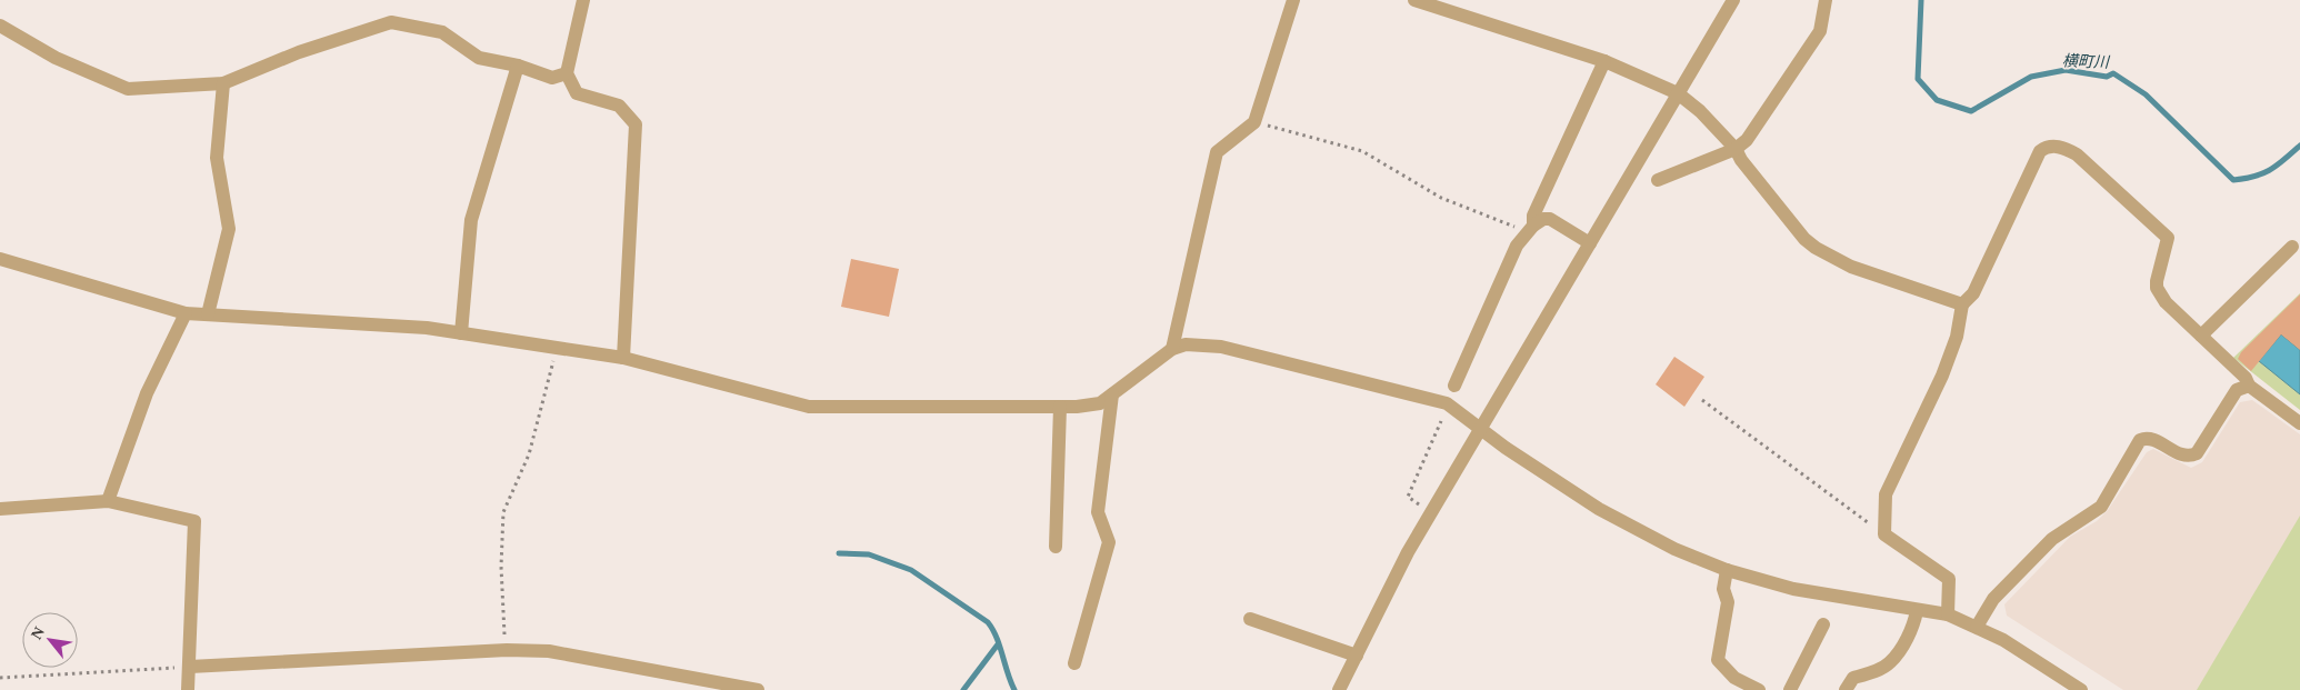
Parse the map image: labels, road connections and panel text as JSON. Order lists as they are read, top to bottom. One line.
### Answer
{"water":["横町川"],"north":"top left"}
